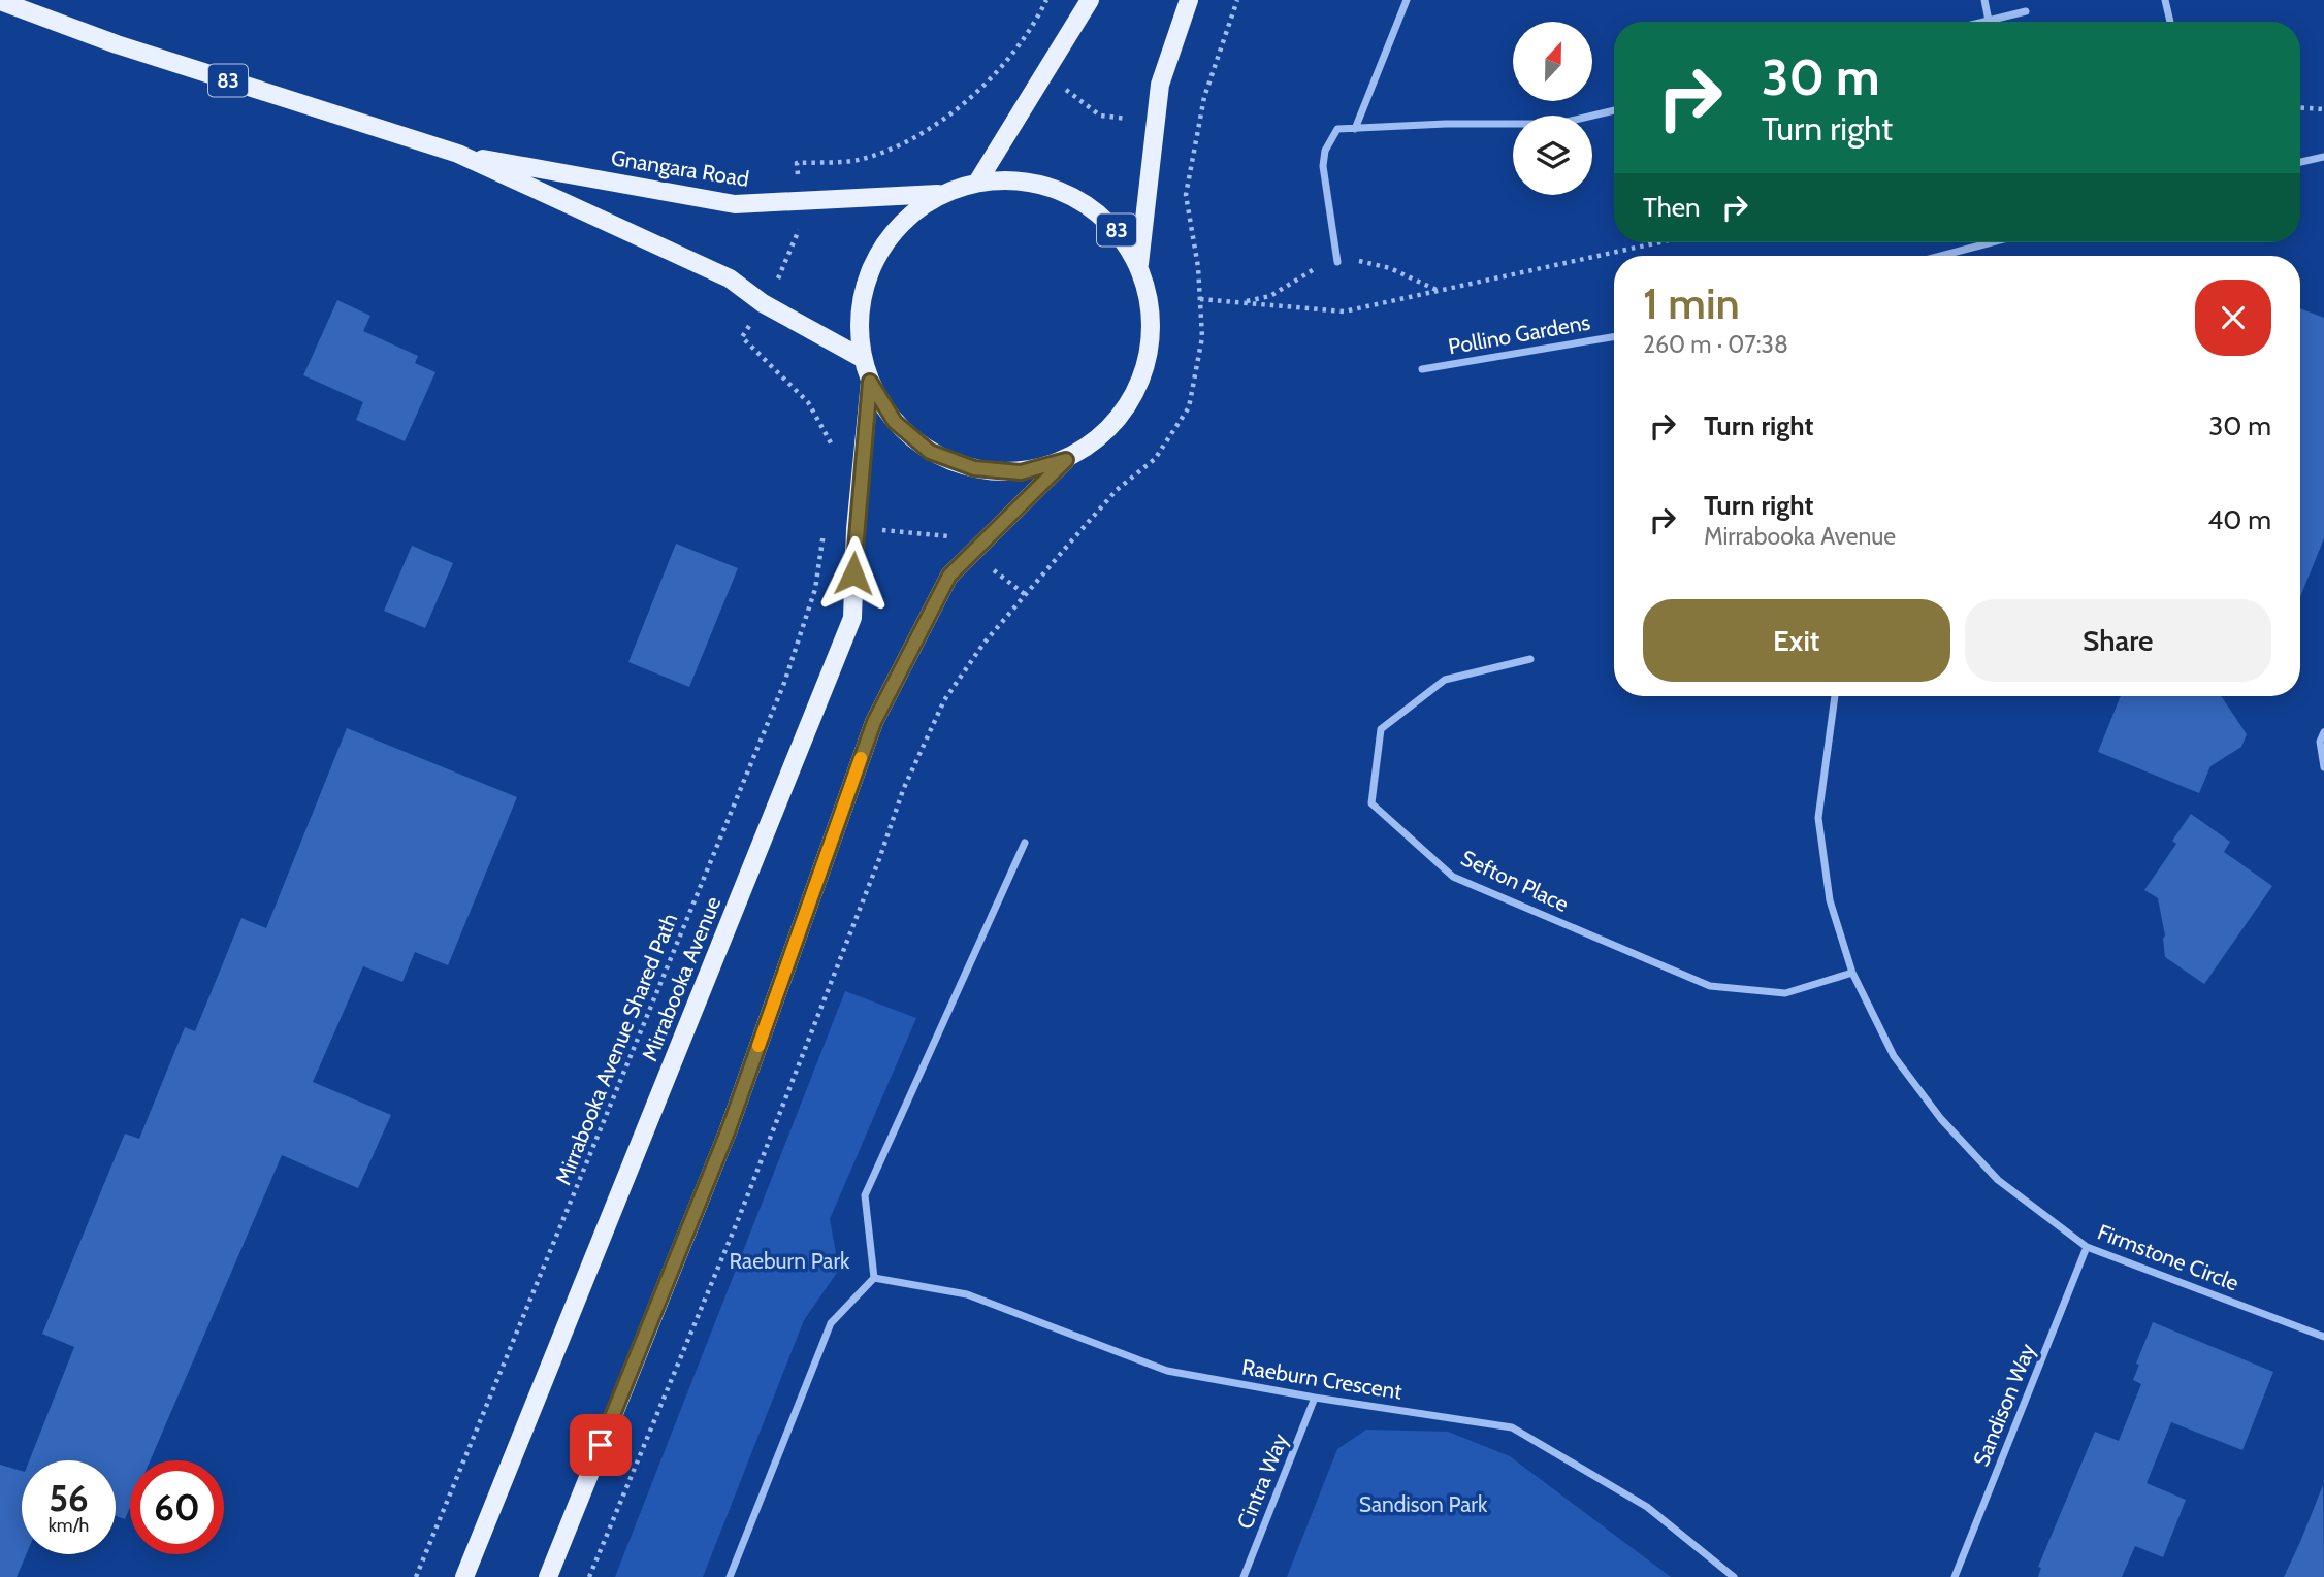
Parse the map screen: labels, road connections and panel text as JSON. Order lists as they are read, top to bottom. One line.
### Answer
{"streets":{"main road":["83","Gnangara Road","Mirrabooka Avenue"],"street":["Pollino Gardens","Sefton Place","Firmstone Circle","Raeburn Crescent","Sandison Way","Cintra Way"],"path":["Mirrabooka Avenue Shared Path"]},"crossings":[["83","Gnangara Road"],["83","Mirrabooka Avenue"],["Sefton Place","Firmstone Circle"],["Mirrabooka Avenue","Mirrabooka Avenue Shared Path"],["Firmstone Circle","Sandison Way"],["Raeburn Crescent","Cintra Way"]],"parks":["Raeburn Park","Sandison Park"],"north":"top","page":{"turn":["30 m","Turn right"],"then":"Then","heading":["1 min","260 m · 07:38"],"list":[{"name":"Turn right","value":"30 m"},{"name":"Turn right","note":"Mirrabooka Avenue","value":"40 m"}],"buttons":["Exit","Share"],"speed":"56 km/h","limit":"60"}}
